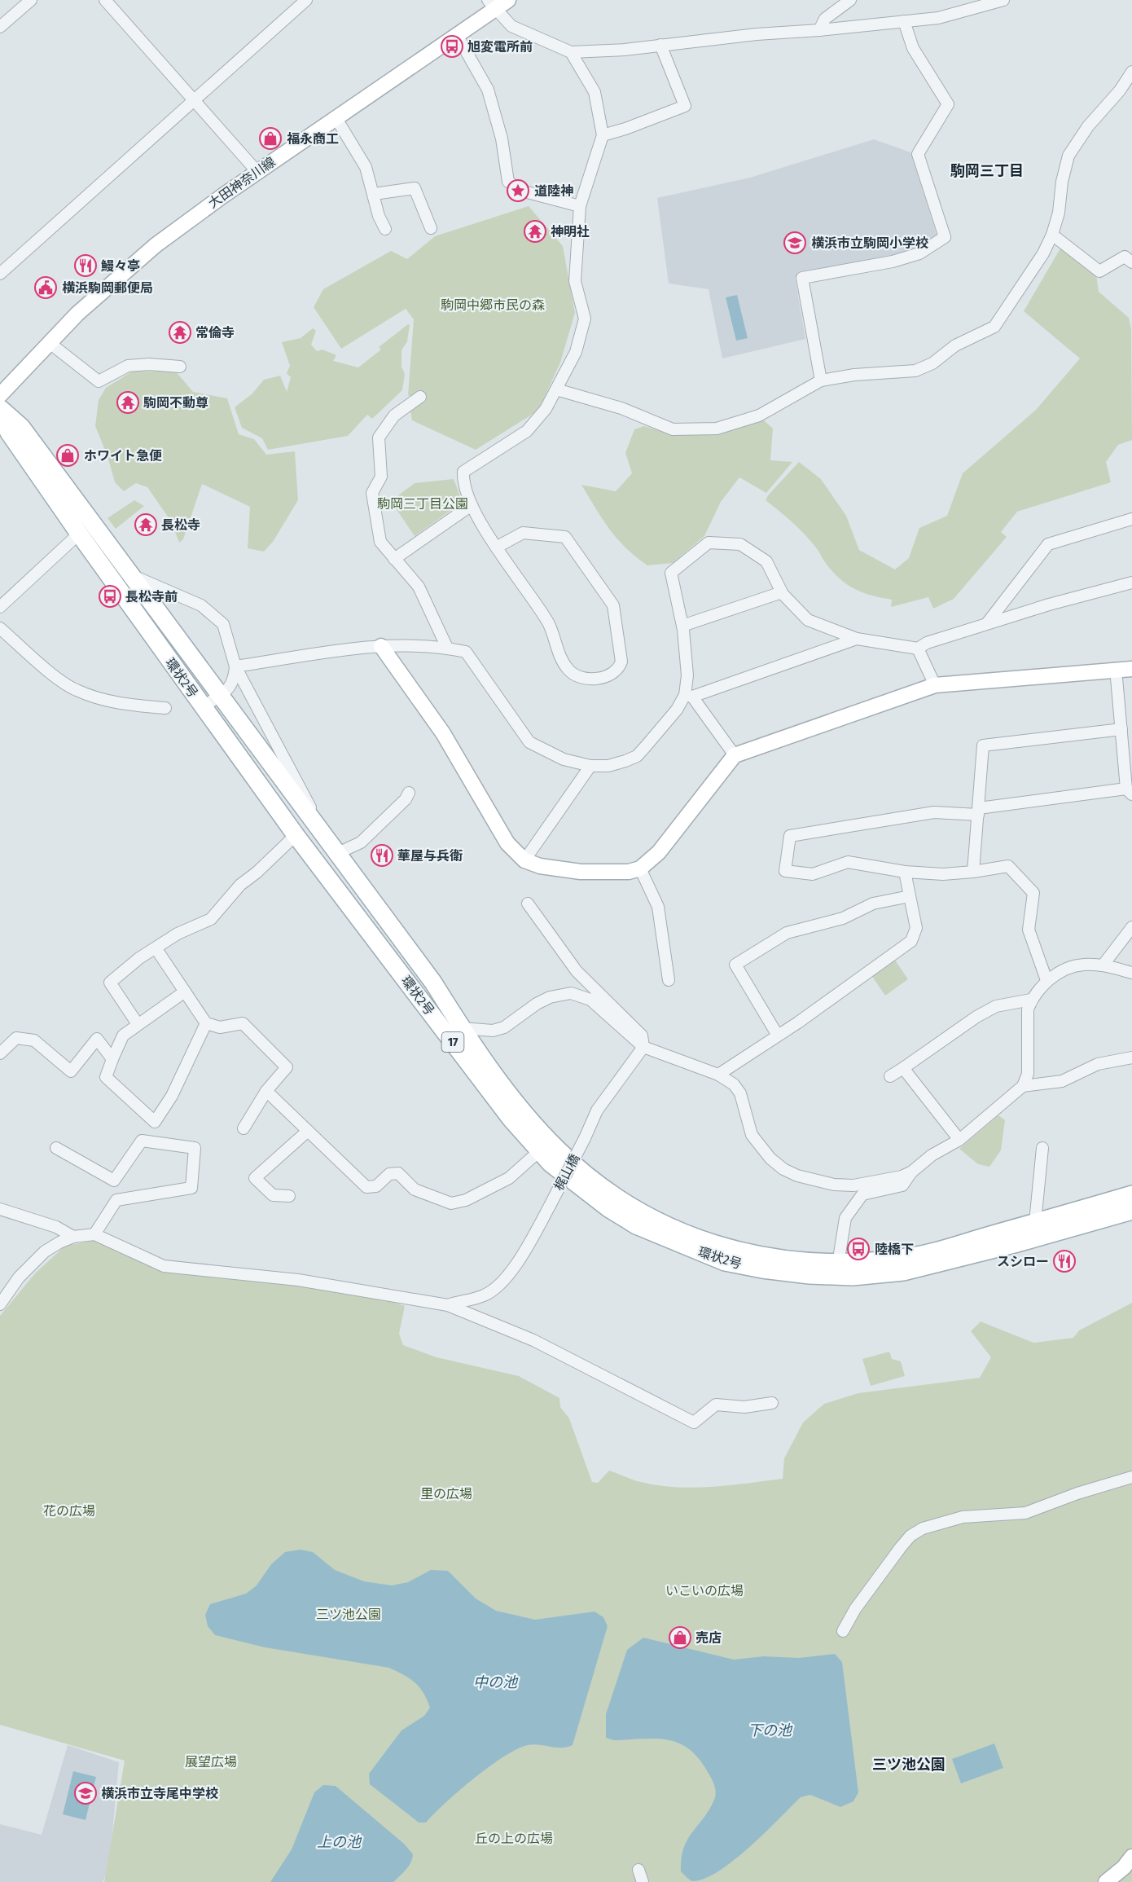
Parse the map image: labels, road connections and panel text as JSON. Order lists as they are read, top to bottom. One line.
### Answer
{"streets":{"main road":["環状2号","17"],"street":["大田神奈川線","梶山橋"]},"districts":["駒岡三丁目","三ツ池公園"],"water":["中の池","下の池","上の池"],"parks":["駒岡中郷市民の森","駒岡三丁目公園","里の広場","花の広場","いこいの広場","三ツ池公園","展望広場","丘の上の広場"],"places":{"bus stop":["旭変電所前","長松寺前","陸橋下"],"shop":["福永商工","ホワイト急便","売店"],"place":["道陸神"],"temple":["神明社","常倫寺","駒岡不動尊","長松寺"],"school or university":["横浜市立駒岡小学校","横浜市立寺尾中学校"],"restaurant":["鰻々亭","華屋与兵衛","スシロー"],"public building":["横浜駒岡郵便局"]}}
